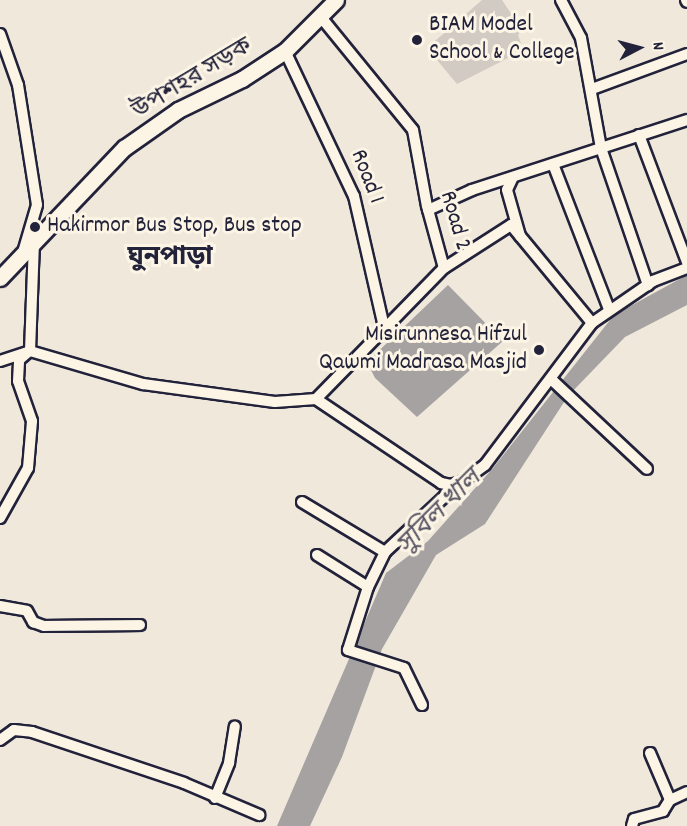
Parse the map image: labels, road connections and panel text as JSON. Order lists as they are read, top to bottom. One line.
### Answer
{"streets":{"main road":["উপশহর সড়ক"],"street":["Road 1","Road 2"]},"crossings":[["উপশহর সড়ক","Road 1"],["উপশহর সড়ক","Road 2"]],"districts":["ঘুনপাড়া"],"water":["সুবিল খাল"],"places":["BIAM Model School & College","Hakirmor Bus Stop, Bus stop","Misirunnesa Hifzul Qawmi Madrasa Masjid"],"north":"right"}
